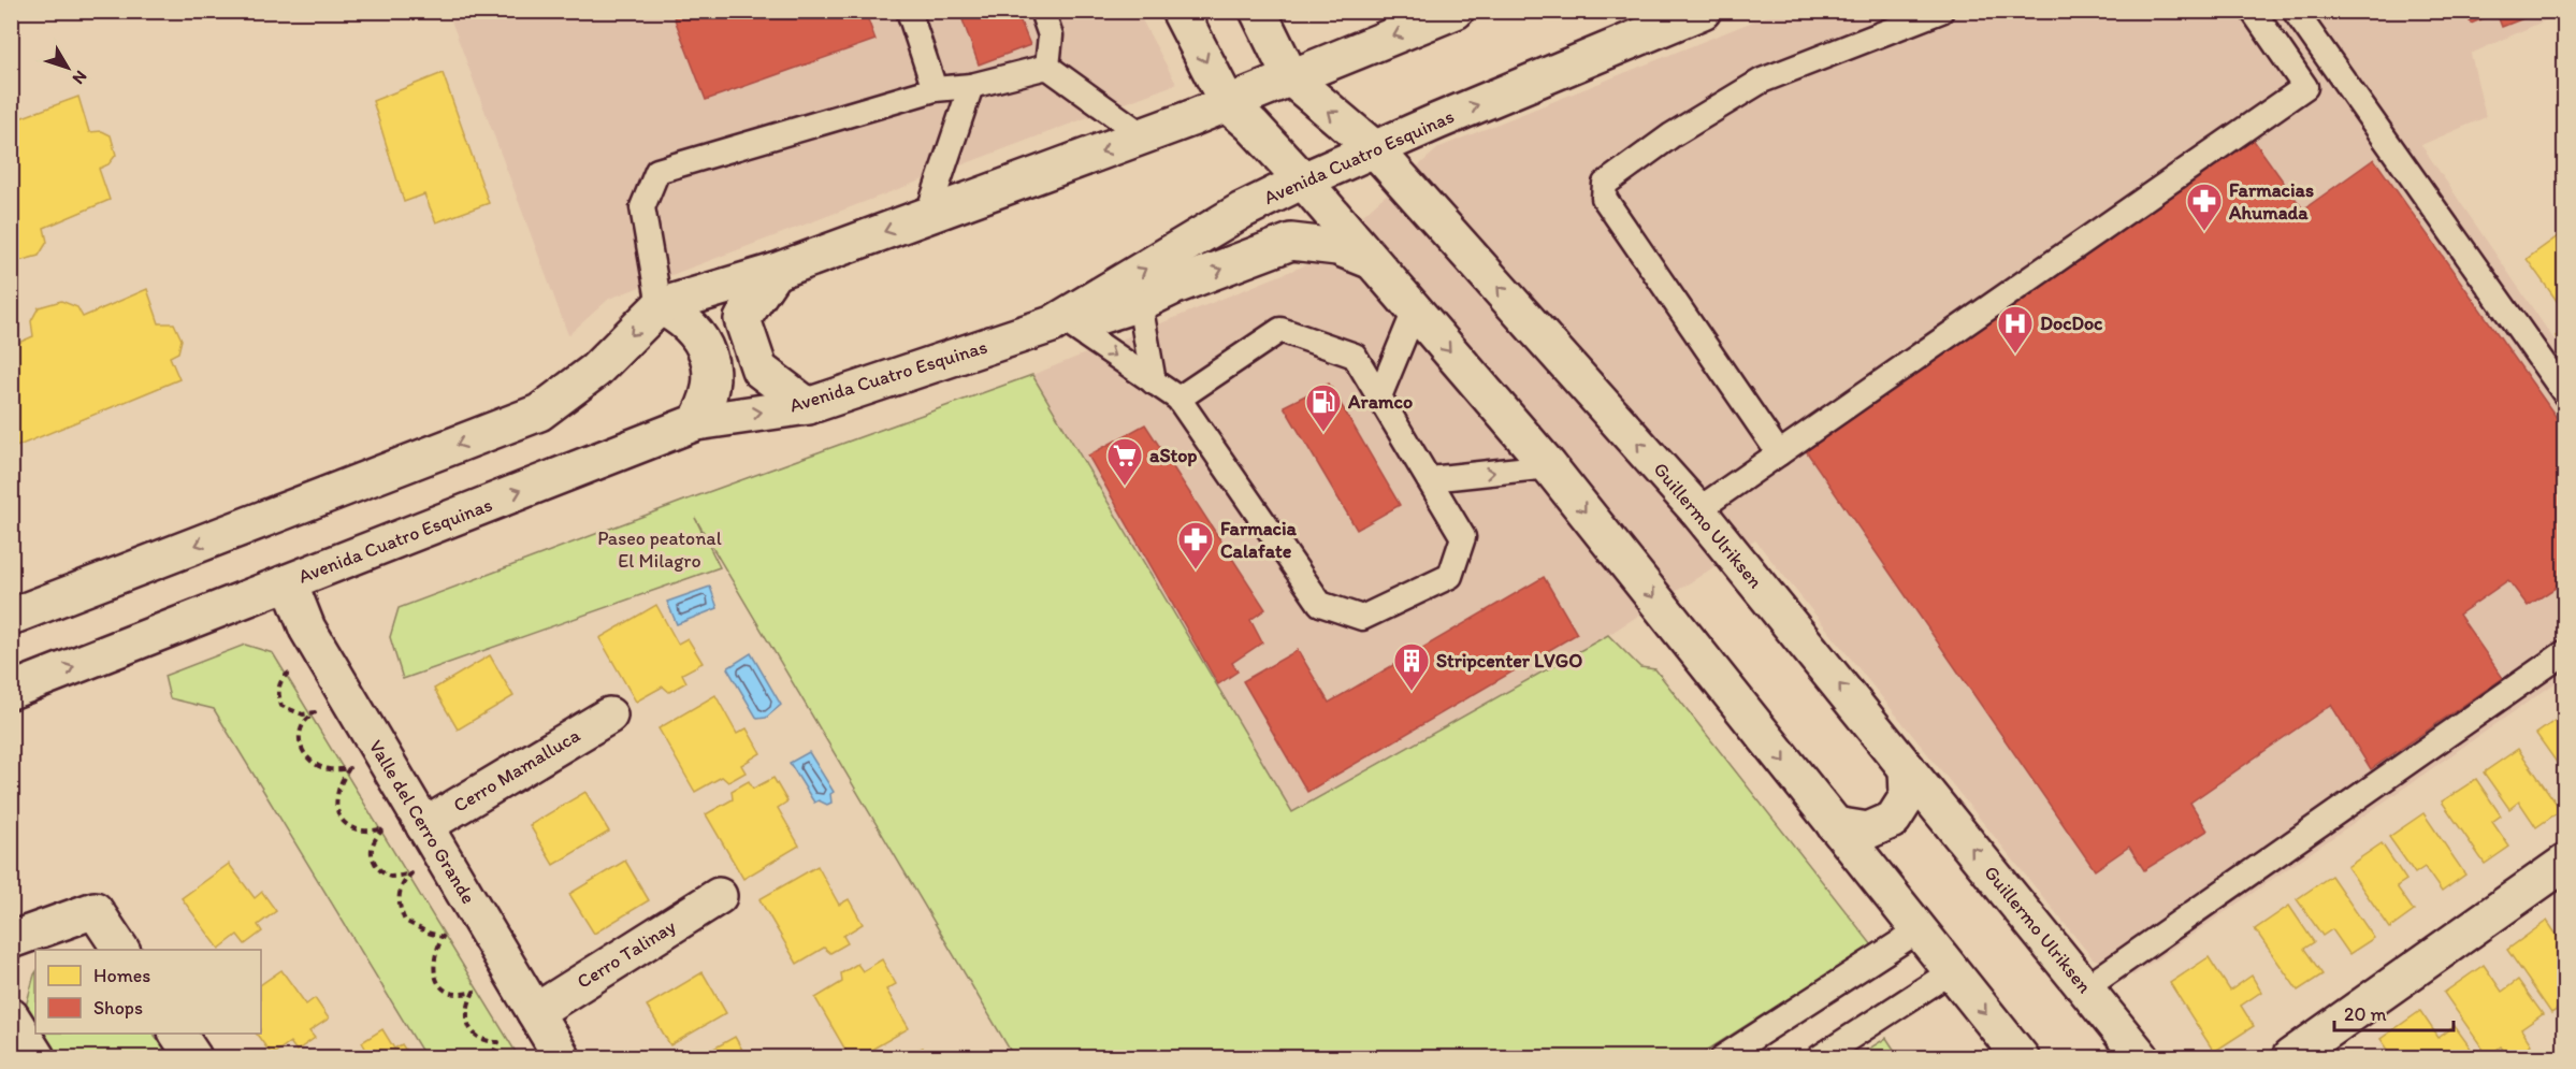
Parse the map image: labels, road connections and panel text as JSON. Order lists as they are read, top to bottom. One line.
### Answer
{"streets":{"main road":["Avenida Cuatro Esquinas","Guillermo Ulriksen","Cerro Mamalluca","Valle del Cerro Grande","Cerro Talinay"]},"crossings":[["Avenida Cuatro Esquinas","Guillermo Ulriksen"],["Avenida Cuatro Esquinas","Valle del Cerro Grande"],["Cerro Mamalluca","Valle del Cerro Grande"],["Valle del Cerro Grande","Cerro Talinay"]],"parks":["Paseo peatonal El Milagro"],"places":{"pharmacy":["Farmacias Ahumada","Farmacia Calafate"],"hospital":["DocDoc"],"fuel station":["Aramco"],"supermarket":["aStop"],"building":["Stripcenter LVGO"]},"legend":["Homes","Shops"],"scale_bar":"20 m","north":"bottom right"}
